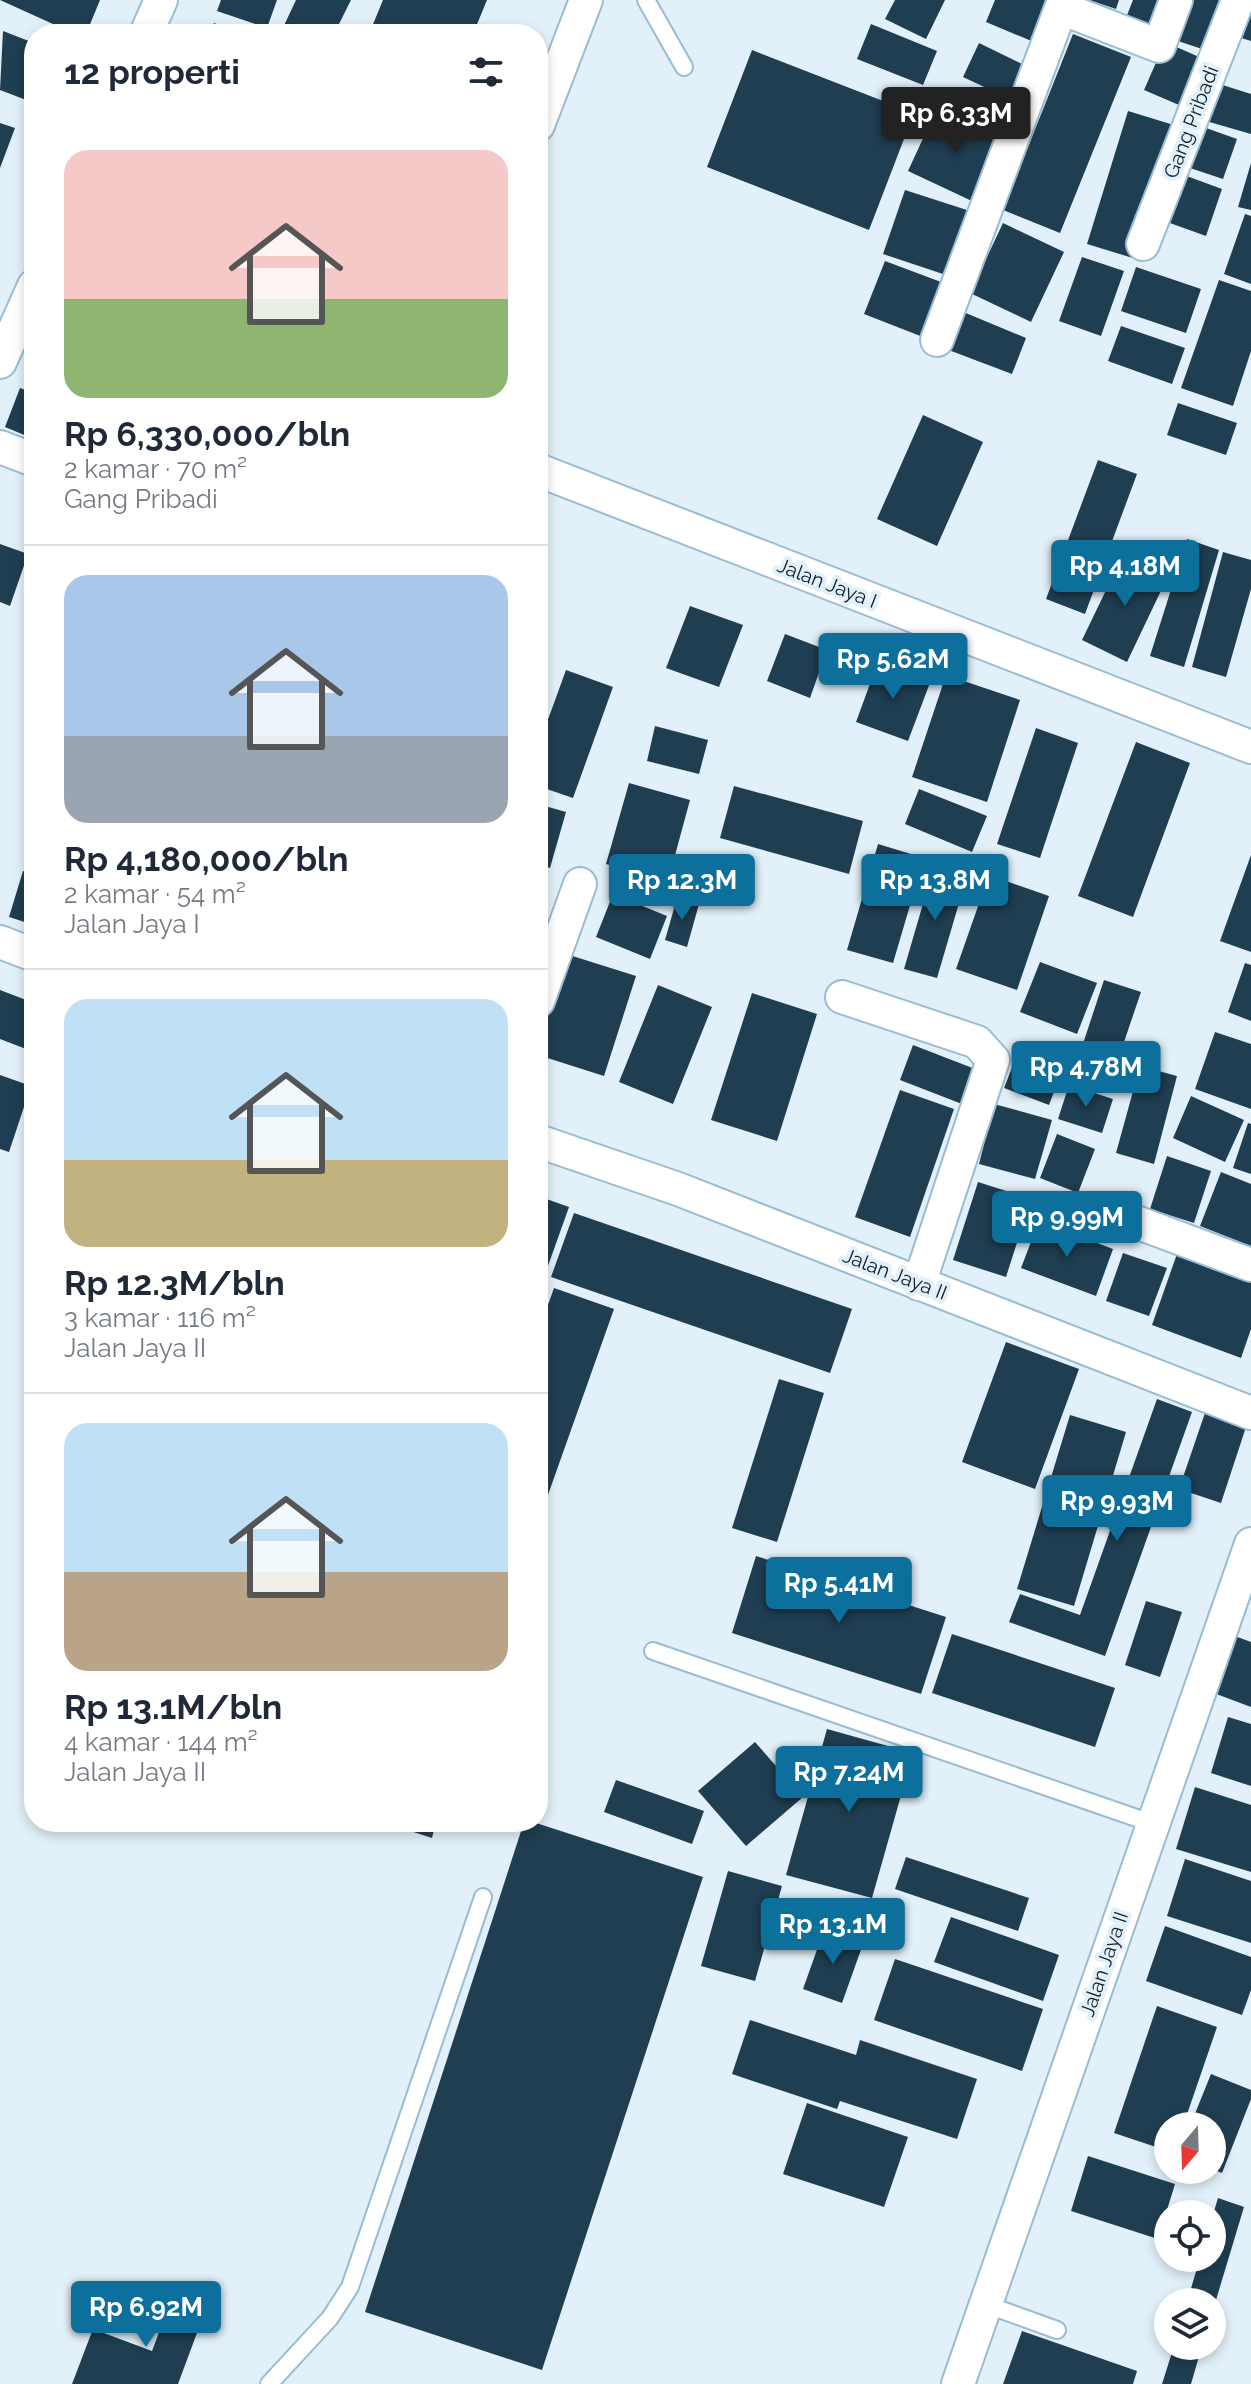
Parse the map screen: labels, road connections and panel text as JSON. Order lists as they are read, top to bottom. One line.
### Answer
{"streets":{"street":["Gang Pribadi","Jalan Jaya I","Jalan Jaya II"]},"north":"bottom","page":{"heading":"12 properti","price":["Rp 6.33M","Rp 4.18M","Rp 5.62M","Rp 12.3M","Rp 13.8M","Rp 4.78M","Rp 9.99M","Rp 9.93M","Rp 5.41M","Rp 7.24M","Rp 13.1M","Rp 6.92M"],"list":[{"name":"Rp 6,330,000/bln","note":"2 kamar · 70 m² · Gang Pribadi"},{"name":"Rp 4,180,000/bln","note":"2 kamar · 54 m² · Jalan Jaya I"},{"name":"Rp 12.3M/bln","note":"3 kamar · 116 m² · Jalan Jaya II"},{"name":"Rp 13.1M/bln","note":"4 kamar · 144 m² · Jalan Jaya II"}]}}
